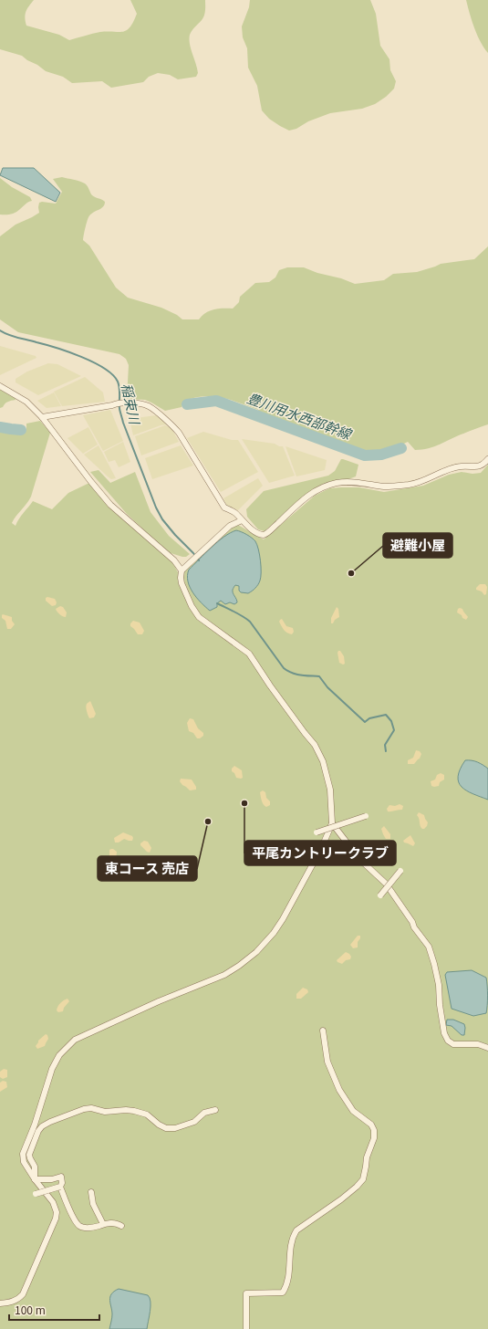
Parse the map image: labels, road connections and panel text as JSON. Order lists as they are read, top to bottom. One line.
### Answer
{"water":["稲束川","豊川用水西部幹線"],"places":["避難小屋","平尾カントリークラブ","東コース 売店"],"scale_bar":"100 m"}
